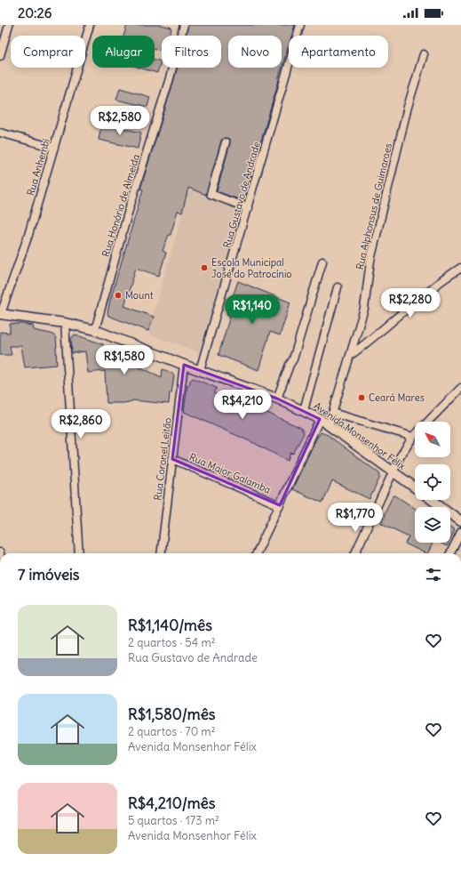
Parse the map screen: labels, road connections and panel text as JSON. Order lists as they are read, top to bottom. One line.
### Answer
{"streets":{"main road":["Avenida Monsenhor Félix"],"street":["Rua Anhembi","Rua Gustavo de Andrade","Rua Honório de Almeida","Rua Alphonsus de Guimaraes","Rua Coronel Leitão","Rua Major Galamba"]},"crossings":[["Rua Anhembi","Avenida Monsenhor Félix"],["Rua Gustavo de Andrade","Avenida Monsenhor Félix"],["Rua Honório de Almeida","Avenida Monsenhor Félix"],["Rua Alphonsus de Guimaraes","Avenida Monsenhor Félix"],["Avenida Monsenhor Félix","Rua Coronel Leitão"],["Rua Coronel Leitão","Rua Major Galamba"]],"places":["Escola Municipal José do Patrocínio","Mount","Ceará Mares"],"north":"top left","page":{"status":"20:26","chip":["Comprar","Alugar","Filtros","Novo","Apartamento"],"price":["R$2,580","R$2,280","R$1,140","R$1,580","R$4,210","R$2,860","R$1,770"],"heading":"7 imóveis","list":[{"name":"R$1,140/mês","note":"2 quartos · 54 m² · Rua Gustavo de Andrade"},{"name":"R$1,580/mês","note":"2 quartos · 70 m² · Avenida Monsenhor Félix"},{"name":"R$4,210/mês","note":"5 quartos · 173 m² · Avenida Monsenhor Félix"}]}}
